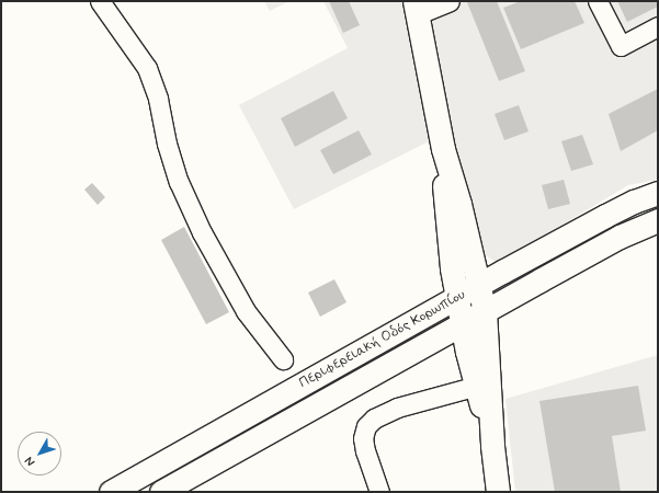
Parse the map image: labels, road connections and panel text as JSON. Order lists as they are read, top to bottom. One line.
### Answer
{"streets":{"main road":["Περιφερειακή Οδός Κορωπίου"]},"north":"bottom left"}
